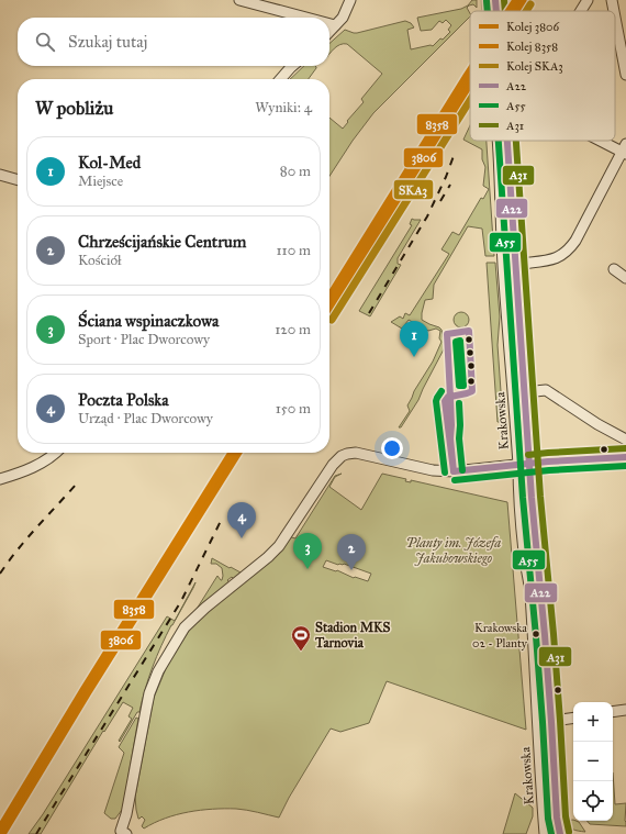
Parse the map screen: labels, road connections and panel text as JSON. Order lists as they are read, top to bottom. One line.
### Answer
{"streets":{"street":["Krakowska"]},"parks":["Planty im. Józefa Jakubowskiego"],"places":{"other":["Krakowska 02 - Planty"],"sports":["Stadion MKS Tarnovia"]},"lines":["rail line 3806","rail line 8358","transit line A22","transit line A31","transit line A55","rail line SKA3"],"legend":["Kolej 3806","Kolej 8358","Kolej SKA3","A22","A55","A31"],"page":{"search":"Szukaj tutaj","heading":["W pobliżu","Wyniki: 4"],"list":[{"mark":"1","name":"Kol-Med","note":"Miejsce","value":"80 m"},{"mark":"2","name":"Chrześcijańskie Centrum","note":"Kościół","value":"110 m"},{"mark":"3","name":"Ściana wspinaczkowa","note":"Sport · Plac Dworcowy","value":"120 m"},{"mark":"4","name":"Poczta Polska","note":"Urząd · Plac Dworcowy","value":"150 m"}],"pins":["1","4","3","2"],"map_buttons":["+","−"]}}
